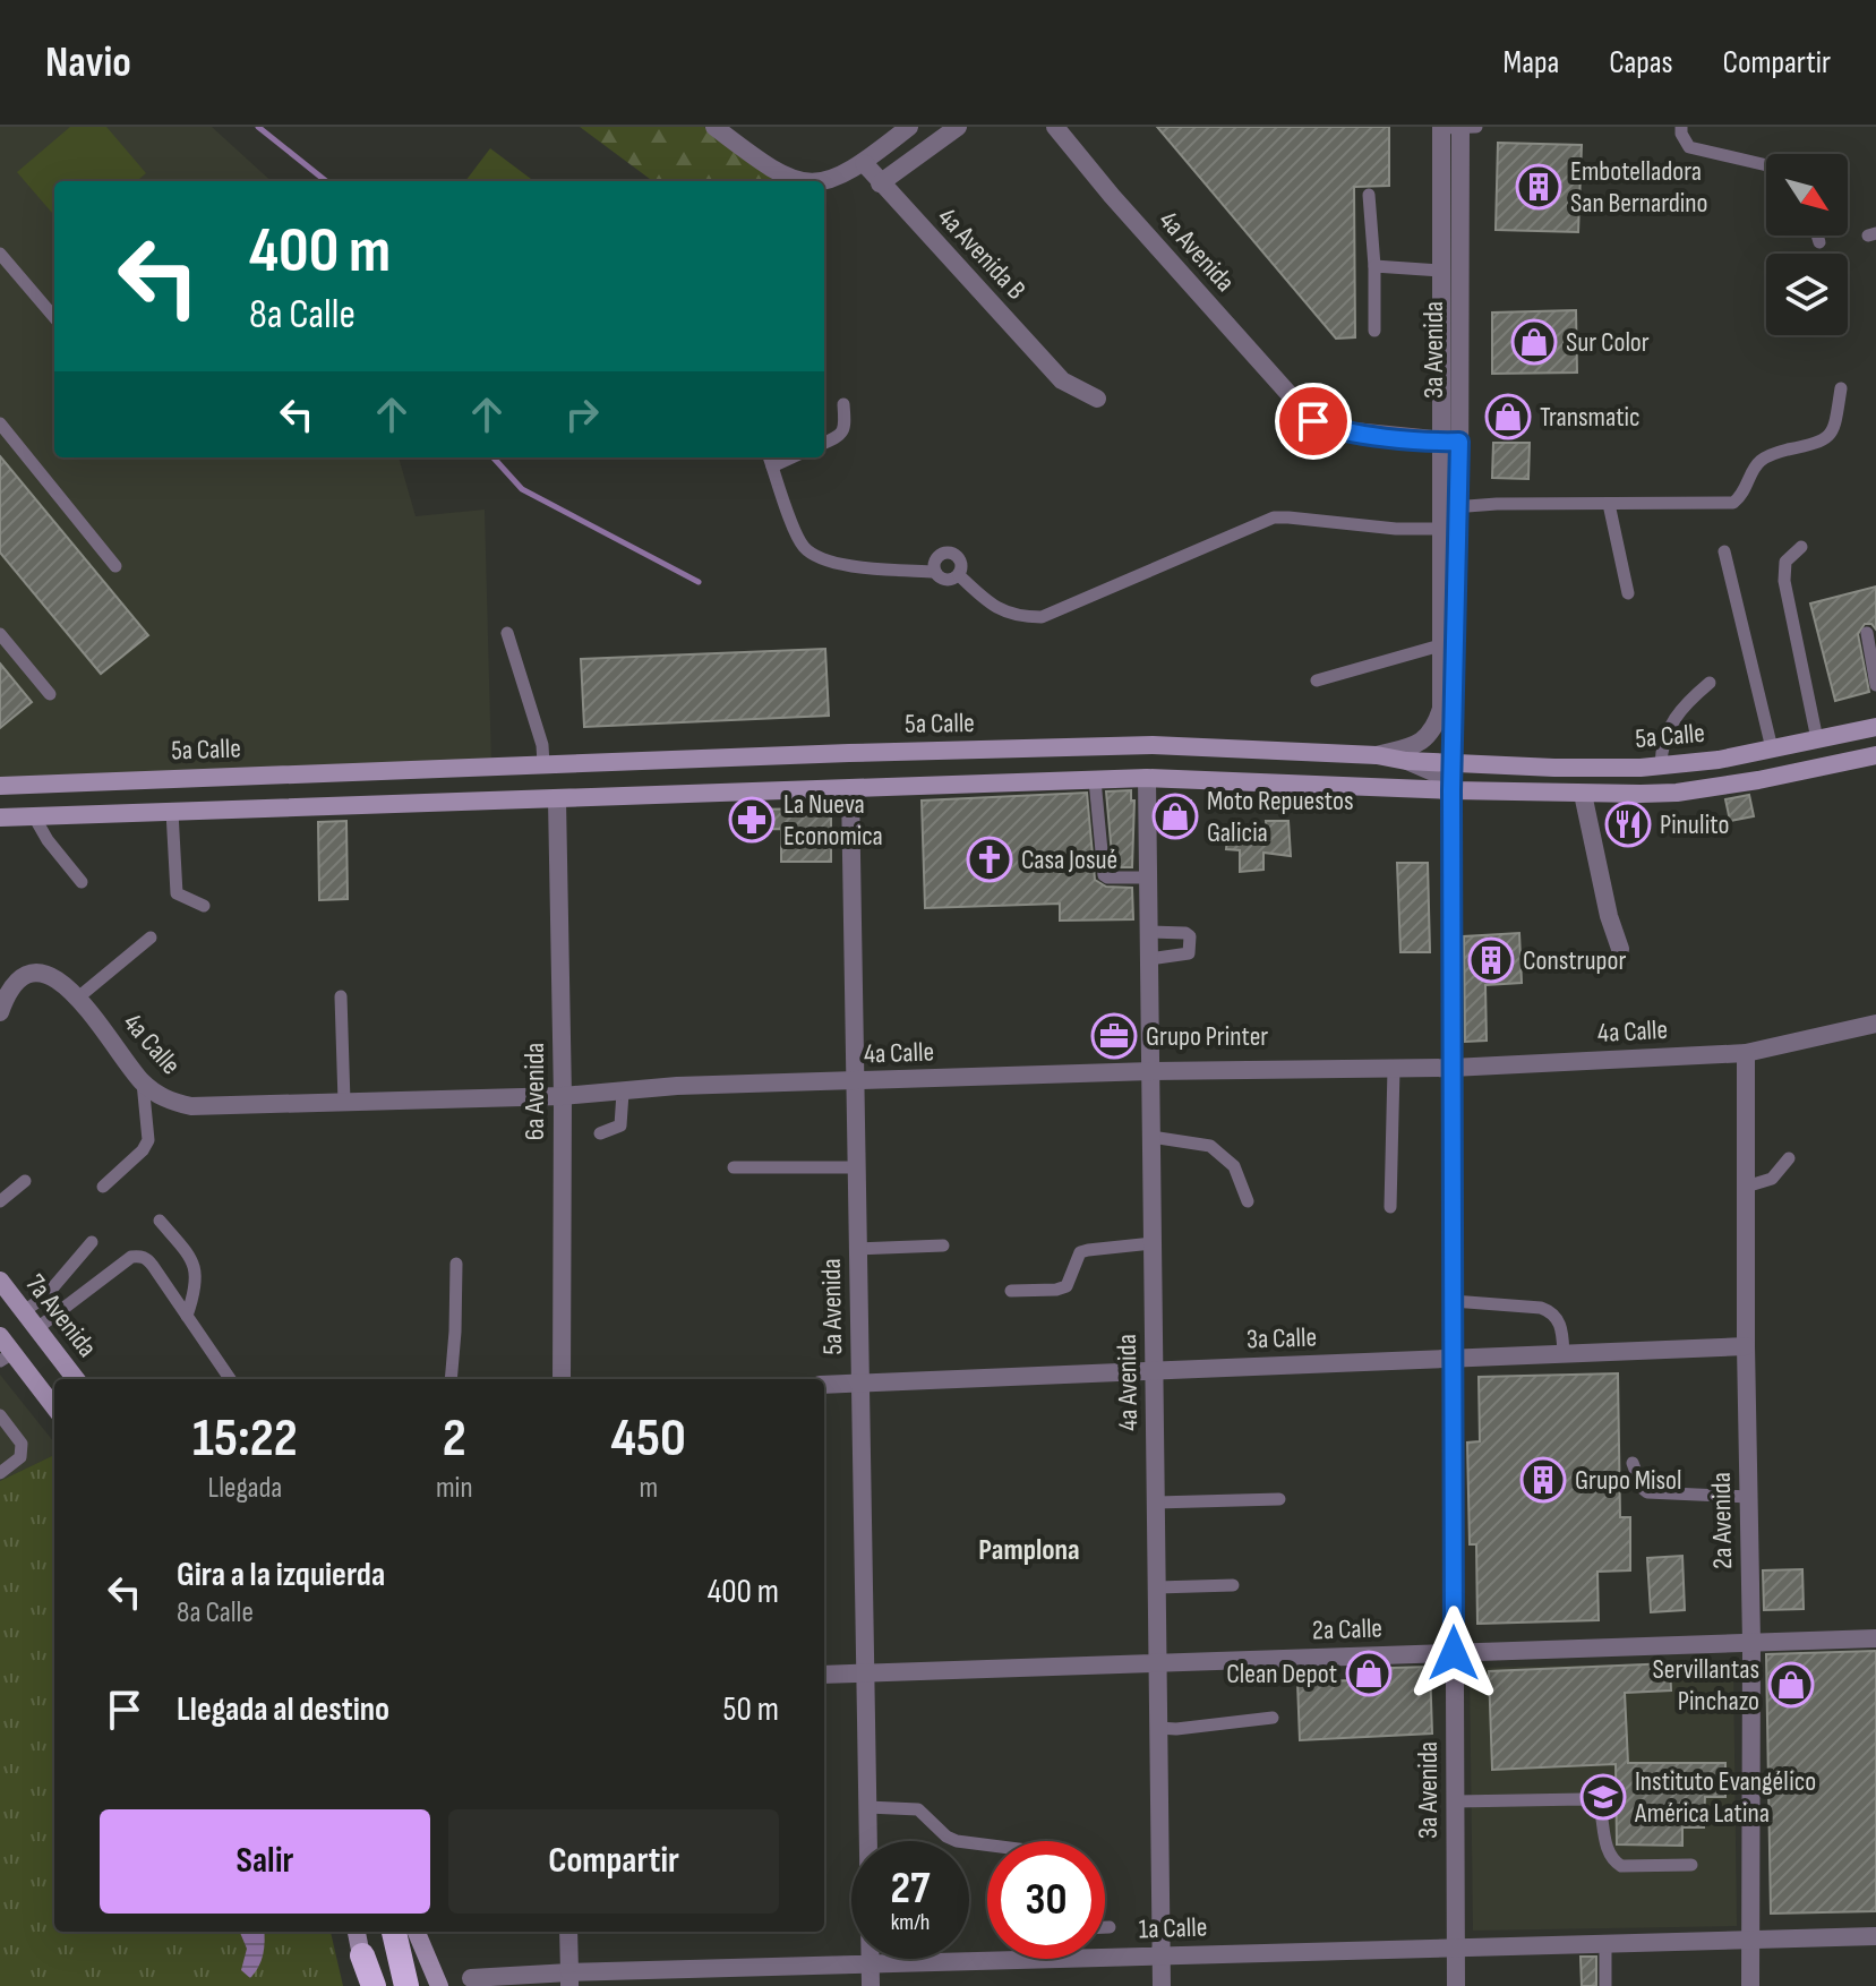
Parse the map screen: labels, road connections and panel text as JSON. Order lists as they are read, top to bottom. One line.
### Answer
{"streets":{"main road":["5a Calle","7a Avenida"],"street":["4a Avenida","4a Avenida B","3a Avenida","4a Calle","6a Avenida","5a Avenida","3a Calle","2a Avenida","2a Calle","1a Calle"]},"crossings":[["4a Avenida","3a Avenida"],["4a Avenida","5a Calle"],["4a Avenida","4a Calle"],["4a Avenida","3a Calle"],["4a Avenida","2a Calle"],["4a Avenida","1a Calle"],["3a Avenida","5a Calle"],["3a Avenida","4a Calle"],["3a Avenida","3a Calle"],["3a Avenida","2a Calle"],["3a Avenida","1a Calle"],["5a Calle","6a Avenida"],["5a Calle","5a Avenida"],["4a Calle","6a Avenida"],["4a Calle","5a Avenida"],["4a Calle","2a Avenida"],["5a Avenida","3a Calle"],["5a Avenida","2a Calle"],["5a Avenida","1a Calle"],["3a Calle","2a Avenida"],["2a Avenida","2a Calle"],["2a Avenida","1a Calle"]],"districts":["Pamplona"],"places":{"building":["Embotelladora San Bernardino","Construpor","Grupo Misol"],"shop":["Sur Color","Transmatic","Moto Repuestos Galicia","Clean Depot","Servillantas Pinchazo"],"pharmacy":["La Nueva Economica"],"restaurant":["Pinulito"],"church":["Casa Josué"],"office":["Grupo Printer"],"school or university":["Instituto Evangélico América Latina"]},"north":"bottom right","page":{"header":"Navio","nav":["Mapa","Capas","Compartir"],"turn":["400 m","8a Calle"],"eta":["15:22","Llegada","2","min","450","m"],"list":[{"name":"Gira a la izquierda","note":"8a Calle","value":"400 m"},{"name":"Llegada al destino","value":"50 m"}],"buttons":["Salir","Compartir"],"speed":"27 km/h","limit":"30"}}
